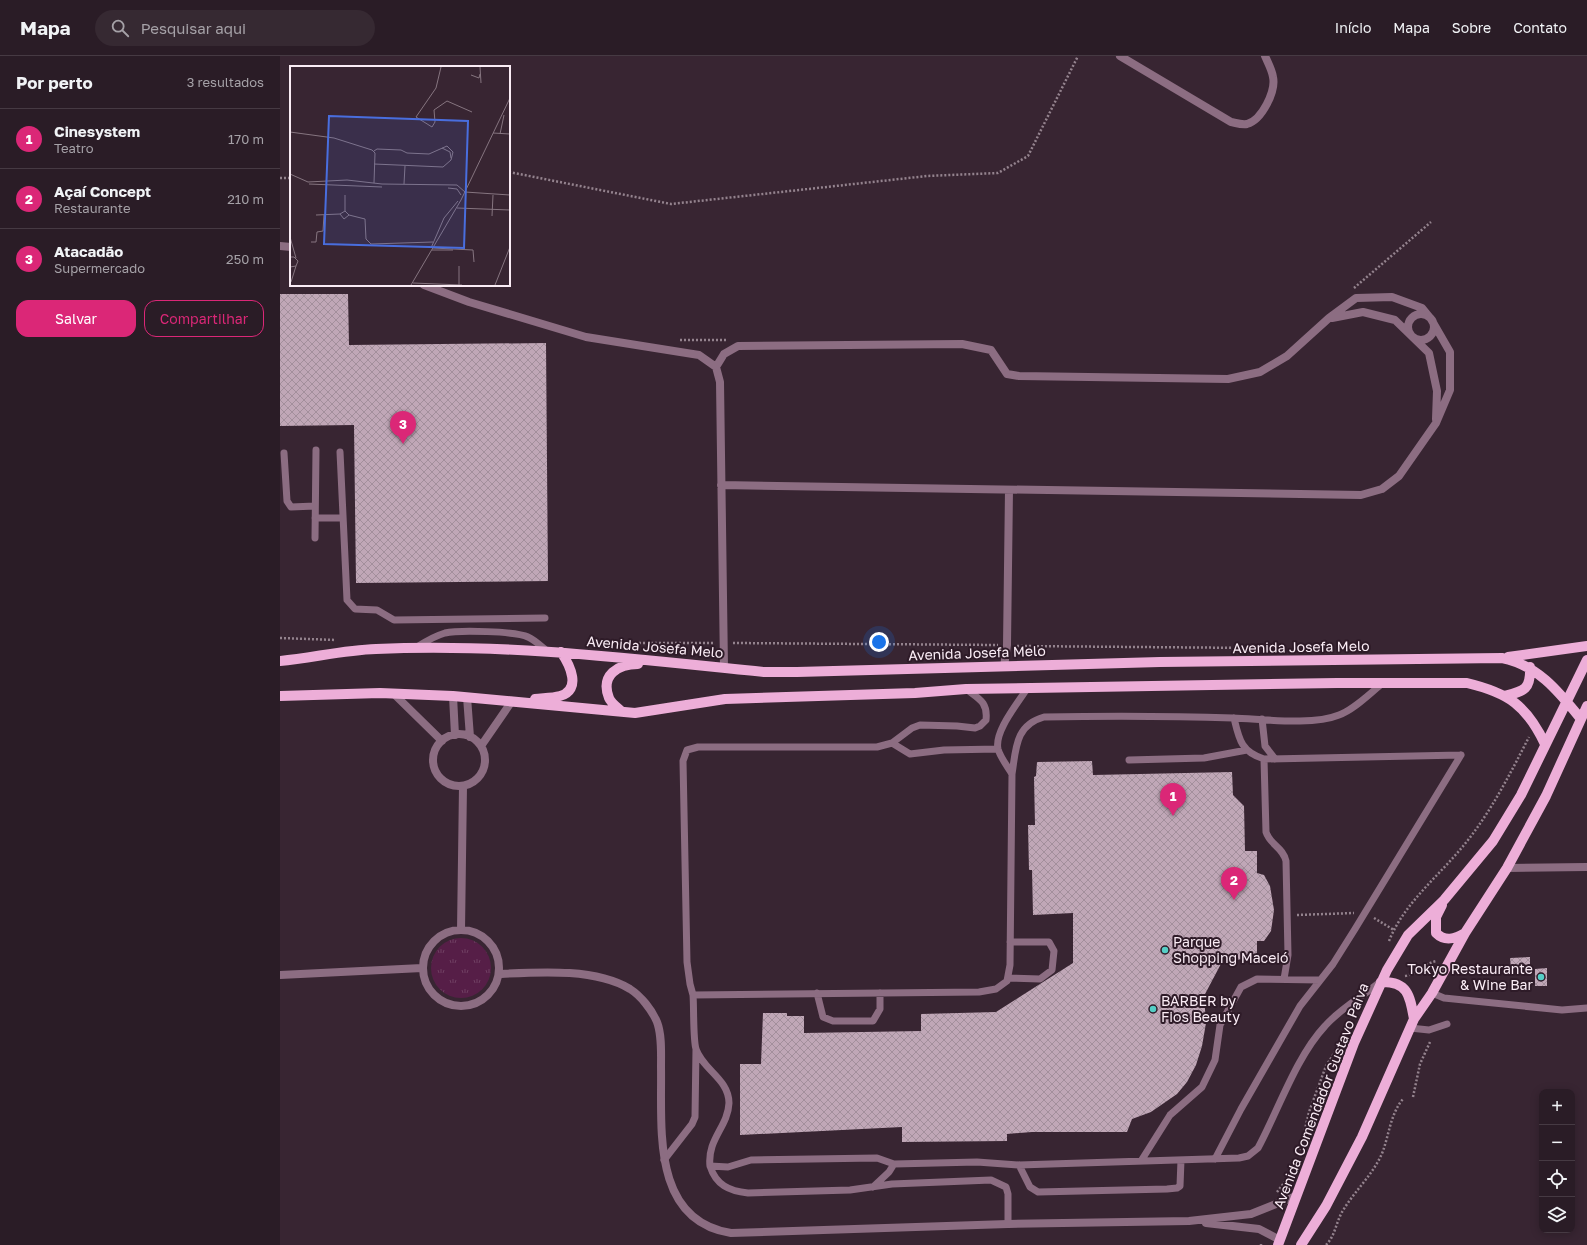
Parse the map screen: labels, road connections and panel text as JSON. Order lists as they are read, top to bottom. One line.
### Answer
{"streets":{"main road":["Avenida Josefa Melo","Avenida Comendador Gustavo Paiva"]},"crossings":[["Avenida Josefa Melo","Avenida Comendador Gustavo Paiva"]],"places":["Parque Shopping Maceió","Tokyo Restaurante & Wine Bar","BARBER by Fios Beauty"],"page":{"header":"Mapa","search":"Pesquisar aqui","nav":["Início","Mapa","Sobre","Contato"],"heading":["Por perto","3 resultados"],"list":[{"mark":"1","name":"Cinesystem","note":"Teatro","value":"170 m"},{"mark":"2","name":"Açaí Concept","note":"Restaurante","value":"210 m"},{"mark":"3","name":"Atacadão","note":"Supermercado","value":"250 m"}],"buttons":["Salvar","Compartilhar"],"pins":["3","1","2"],"map_buttons":["+","−"]}}
